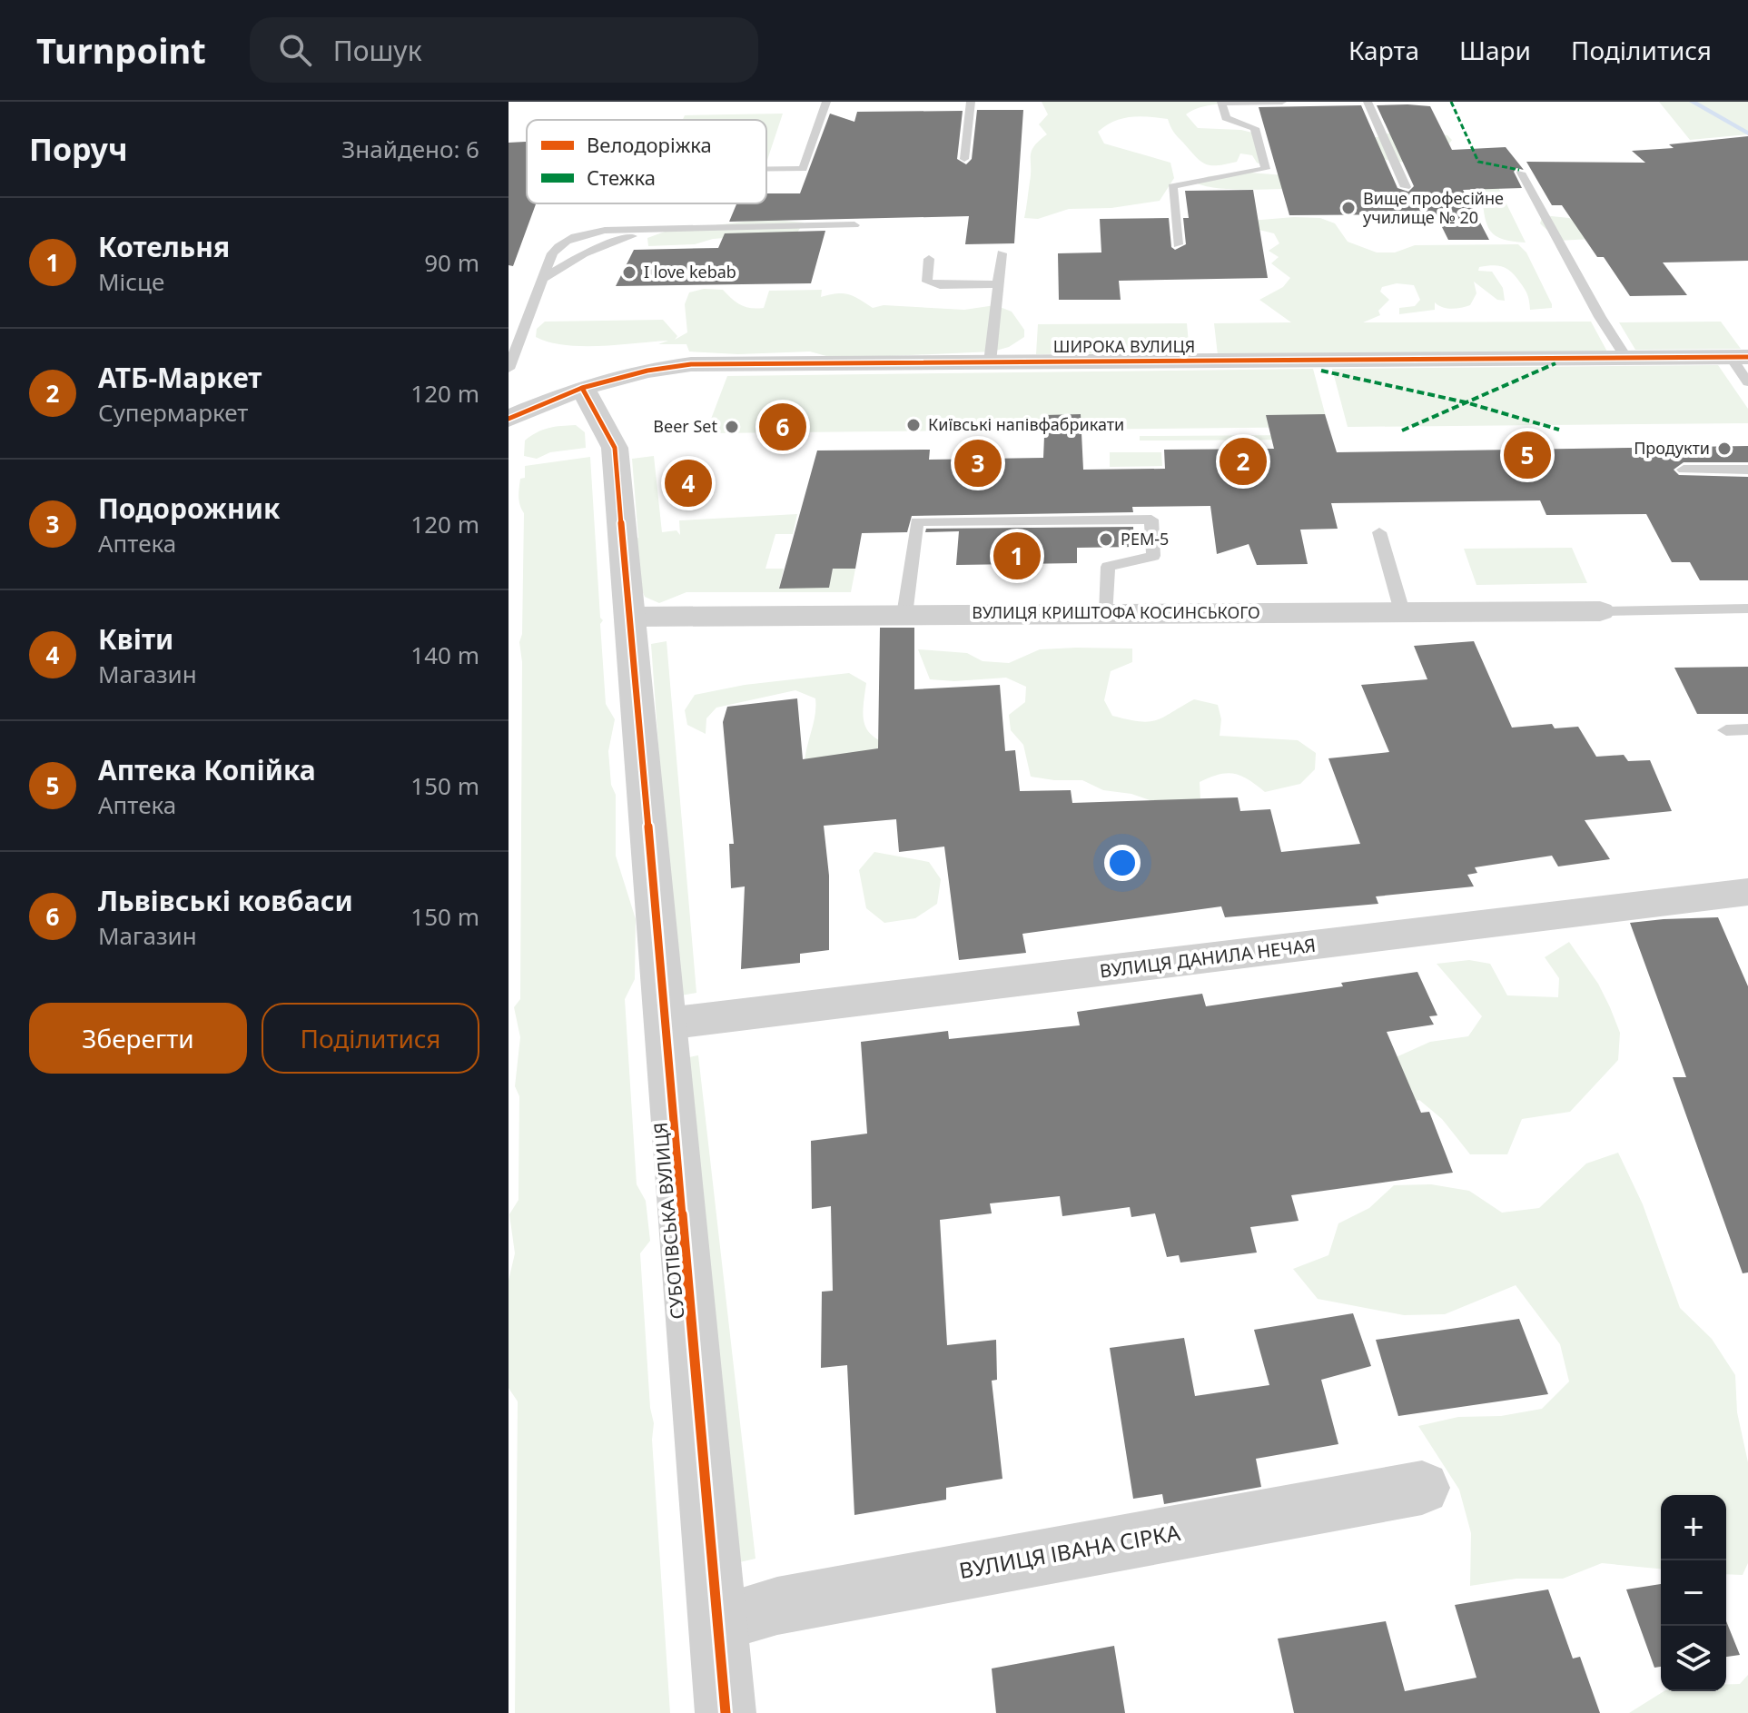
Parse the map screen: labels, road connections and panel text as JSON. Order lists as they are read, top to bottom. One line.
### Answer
{"streets":{"street":["ШИРОКА ВУЛИЦЯ","ВУЛИЦЯ КРИШТОФА КОСИНСЬКОГО","ВУЛИЦЯ ДАНИЛА НЕЧАЯ","СУБОТІВСЬКА ВУЛИЦЯ","ВУЛИЦЯ ІВАНА СІРКА"]},"crossings":[["ШИРОКА ВУЛИЦЯ","СУБОТІВСЬКА ВУЛИЦЯ"],["ВУЛИЦЯ КРИШТОФА КОСИНСЬКОГО","СУБОТІВСЬКА ВУЛИЦЯ"],["ВУЛИЦЯ ДАНИЛА НЕЧАЯ","СУБОТІВСЬКА ВУЛИЦЯ"],["СУБОТІВСЬКА ВУЛИЦЯ","ВУЛИЦЯ ІВАНА СІРКА"]],"places":["Вище професійне училище № 20","I love kebab","Київські напівфабрикати","Beer Set","Продукти","РЕМ-5"],"legend":["Велодоріжка","Стежка"],"page":{"header":"Turnpoint","search":"Пошук","nav":["Карта","Шари","Поділитися"],"heading":["Поруч","Знайдено: 6"],"list":[{"mark":"1","name":"Котельня","note":"Місце","value":"90 m"},{"mark":"2","name":"АТБ-Маркет","note":"Супермаркет","value":"120 m"},{"mark":"3","name":"Подорожник","note":"Аптека","value":"120 m"},{"mark":"4","name":"Квіти","note":"Магазин","value":"140 m"},{"mark":"5","name":"Аптека Копійка","note":"Аптека","value":"150 m"},{"mark":"6","name":"Львівські ковбаси","note":"Магазин","value":"150 m"}],"pins":["6","5","2","3","4","1"],"buttons":["Зберегти","Поділитися"],"map_buttons":["+","−"]}}
